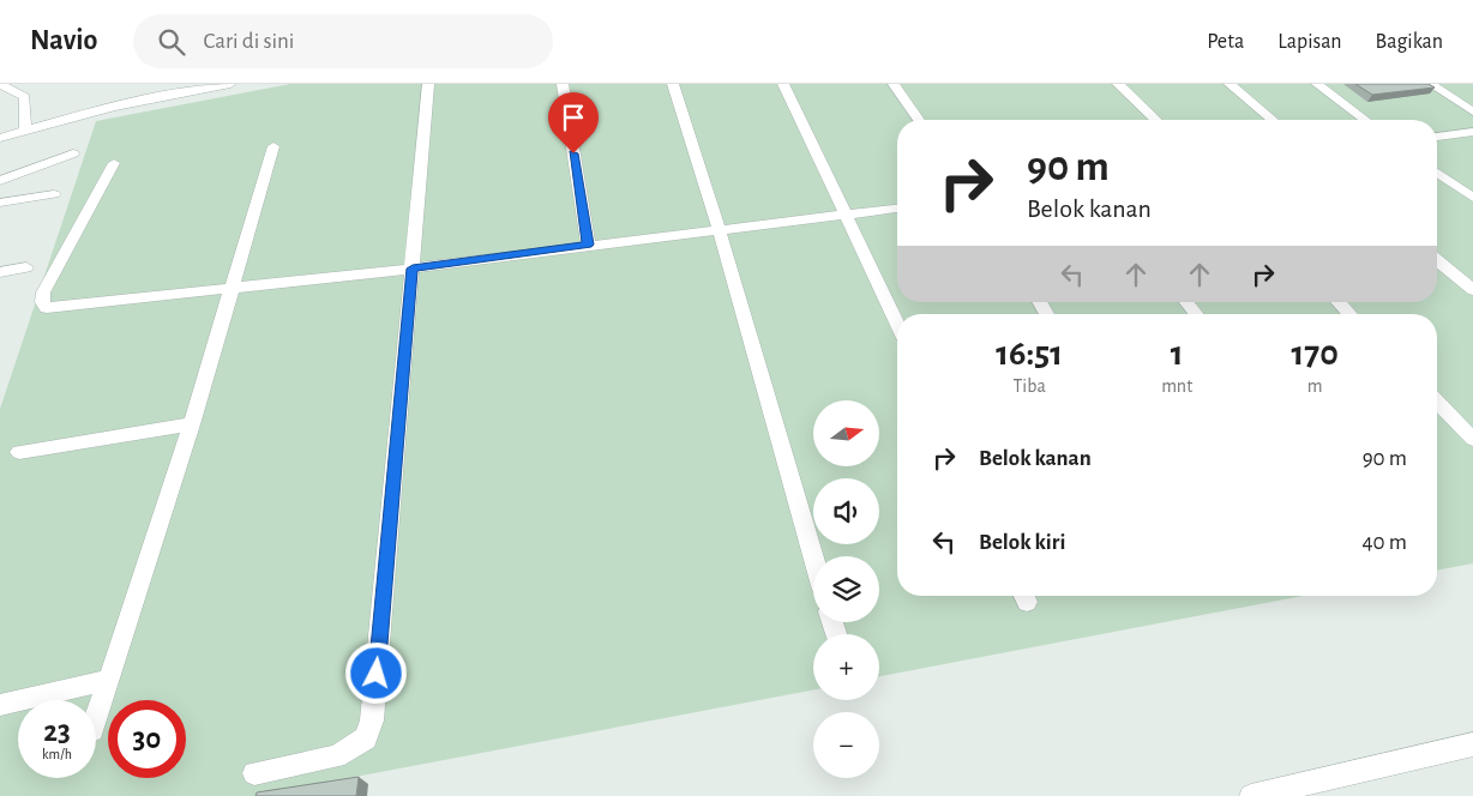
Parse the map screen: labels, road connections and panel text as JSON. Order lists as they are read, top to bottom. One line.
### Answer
{"north":"right","page":{"header":"Navio","search":"Cari di sini","nav":["Peta","Lapisan","Bagikan"],"turn":["90 m","Belok kanan"],"eta":["16:51","Tiba","1","mnt","170","m"],"map_buttons":["+","−"],"list":[{"name":"Belok kanan","value":"90 m"},{"name":"Belok kiri","value":"40 m"}],"speed":"23 km/h","limit":"30"}}
